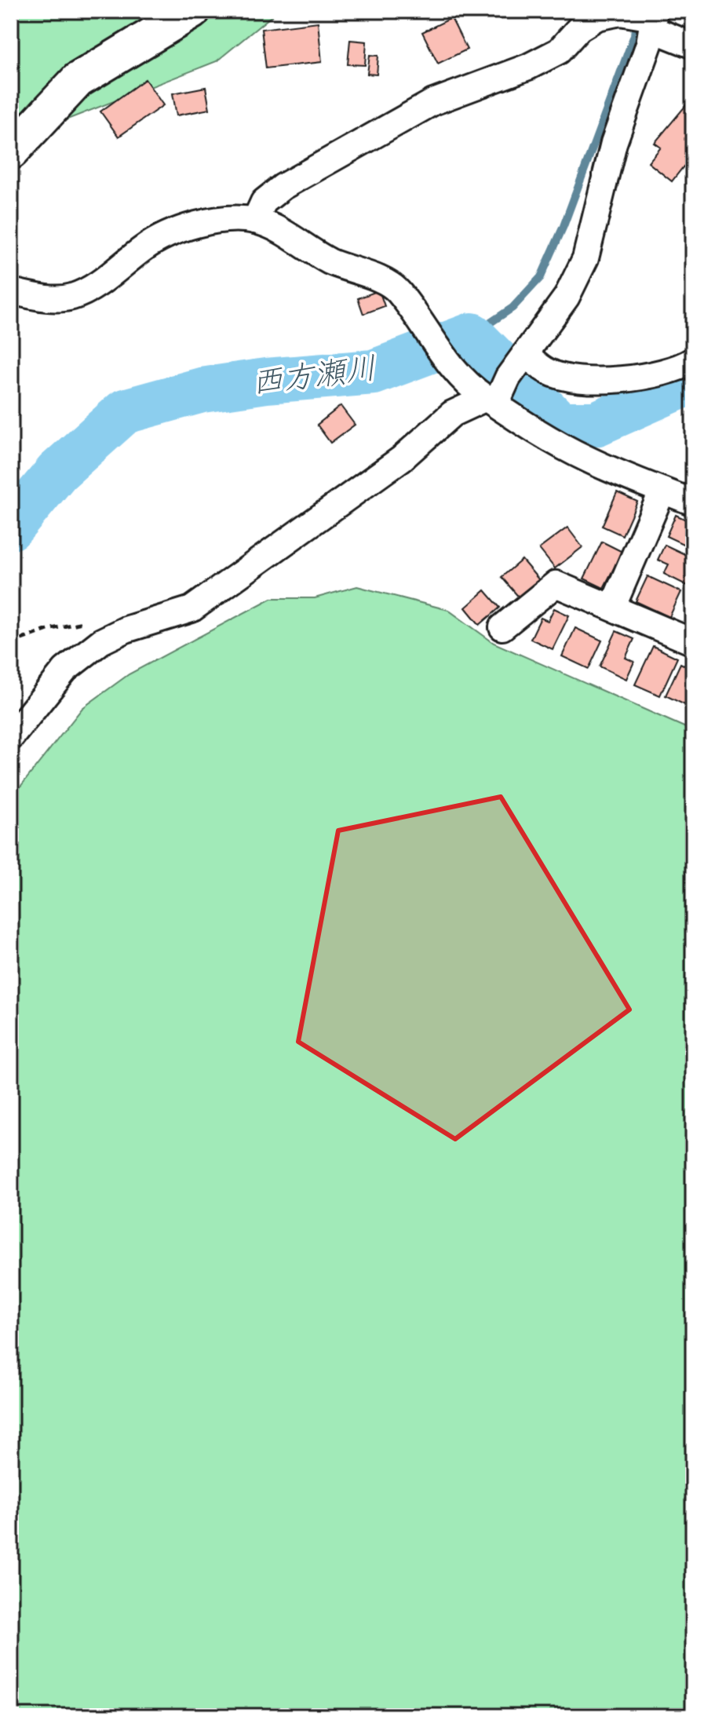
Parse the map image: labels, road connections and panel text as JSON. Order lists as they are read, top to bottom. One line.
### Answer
{"water":["西方瀬川"]}
